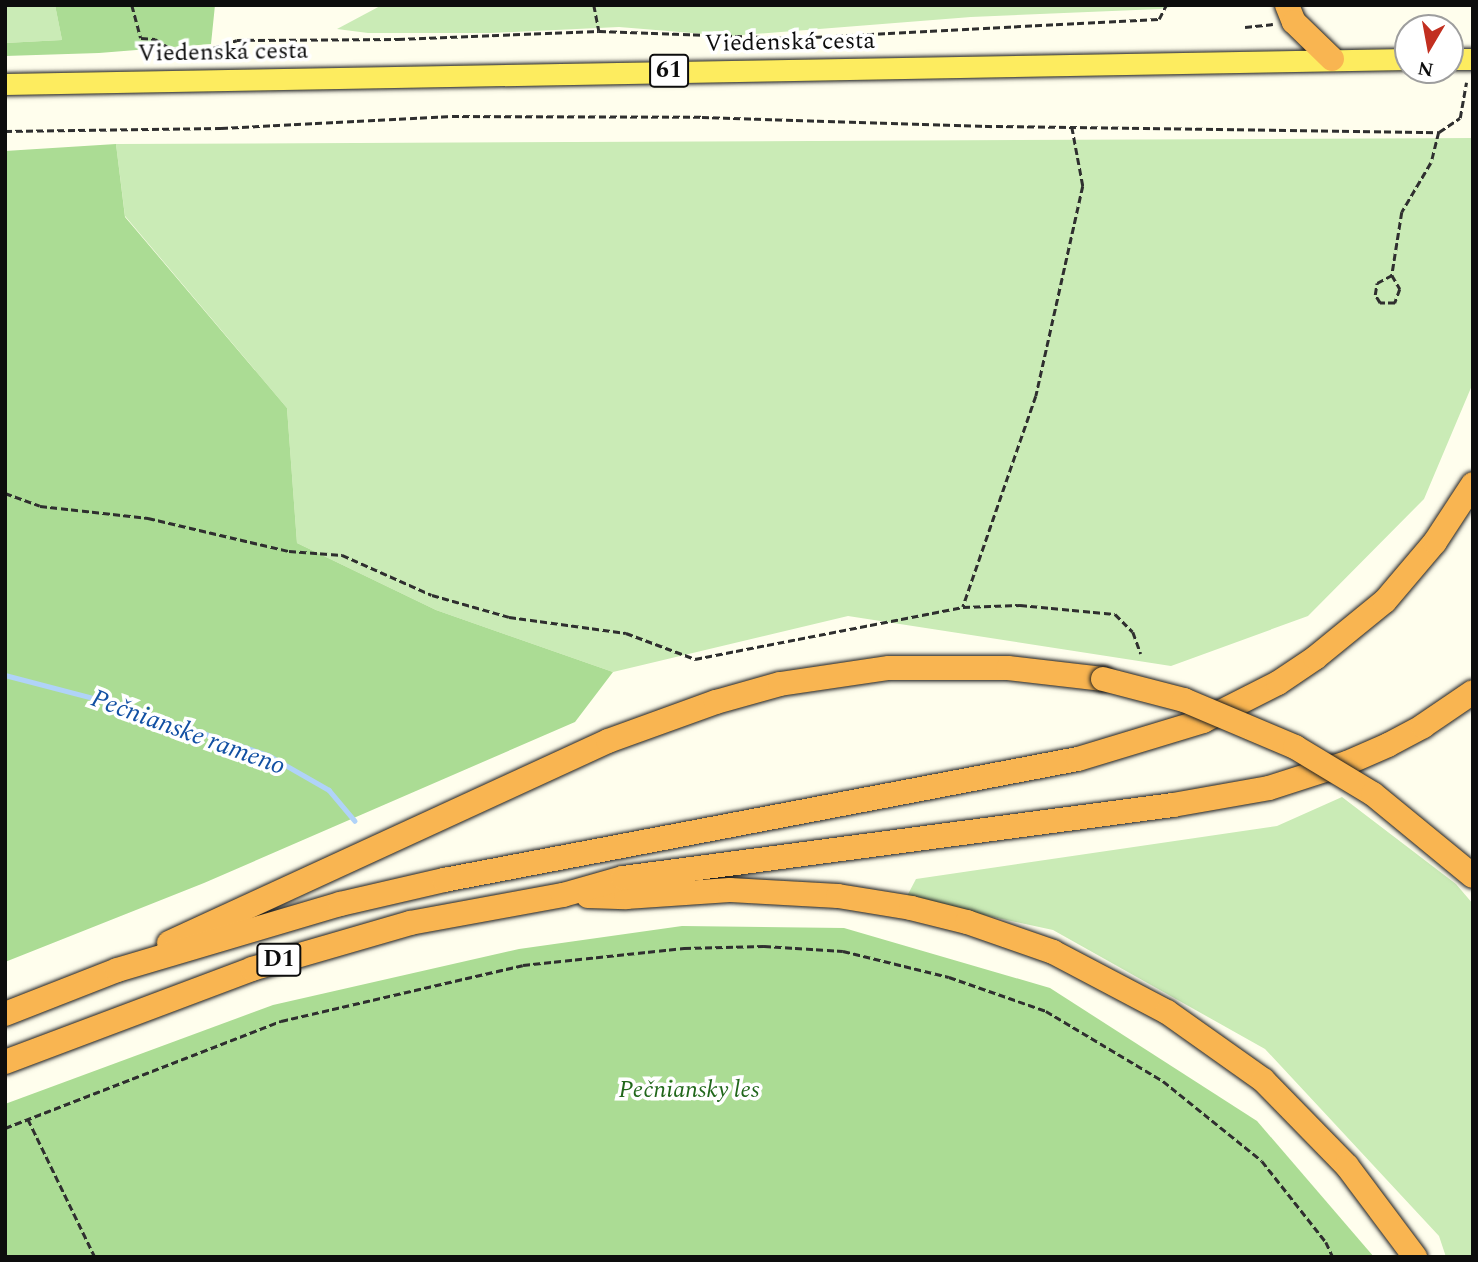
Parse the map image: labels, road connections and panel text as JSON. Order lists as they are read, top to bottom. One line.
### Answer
{"streets":{"highway":["D1"],"main road":["Viedenská cesta","61"]},"water":["Pečnianske rameno"],"parks":["Pečniansky les"],"north":"bottom"}
